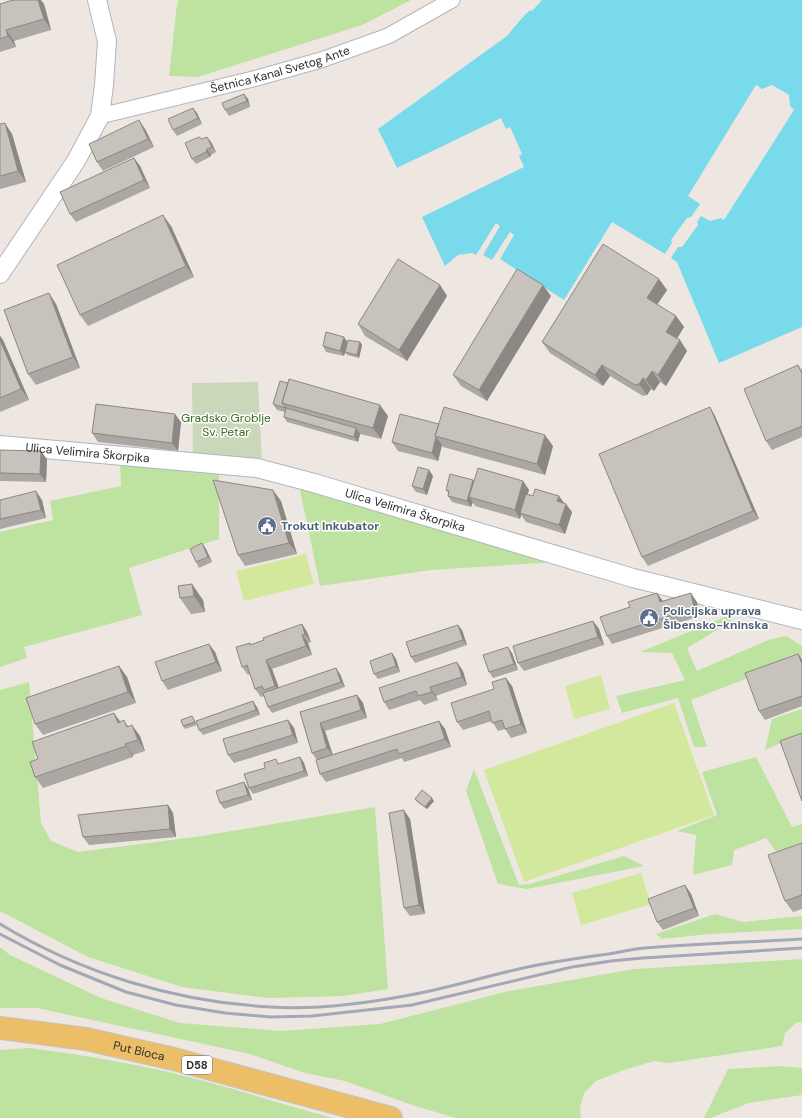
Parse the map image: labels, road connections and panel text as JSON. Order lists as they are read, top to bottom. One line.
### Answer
{"streets":{"main road":["Put Bioca","D58"],"street":["Šetnica Kanal Svetog Ante","Ulica Velimira Škorpika"]},"parks":["Gradsko Groblje Sv. Petar"],"places":{"public building":["Trokut Inkubator","Policijska uprava Šibensko-kninska"]}}
